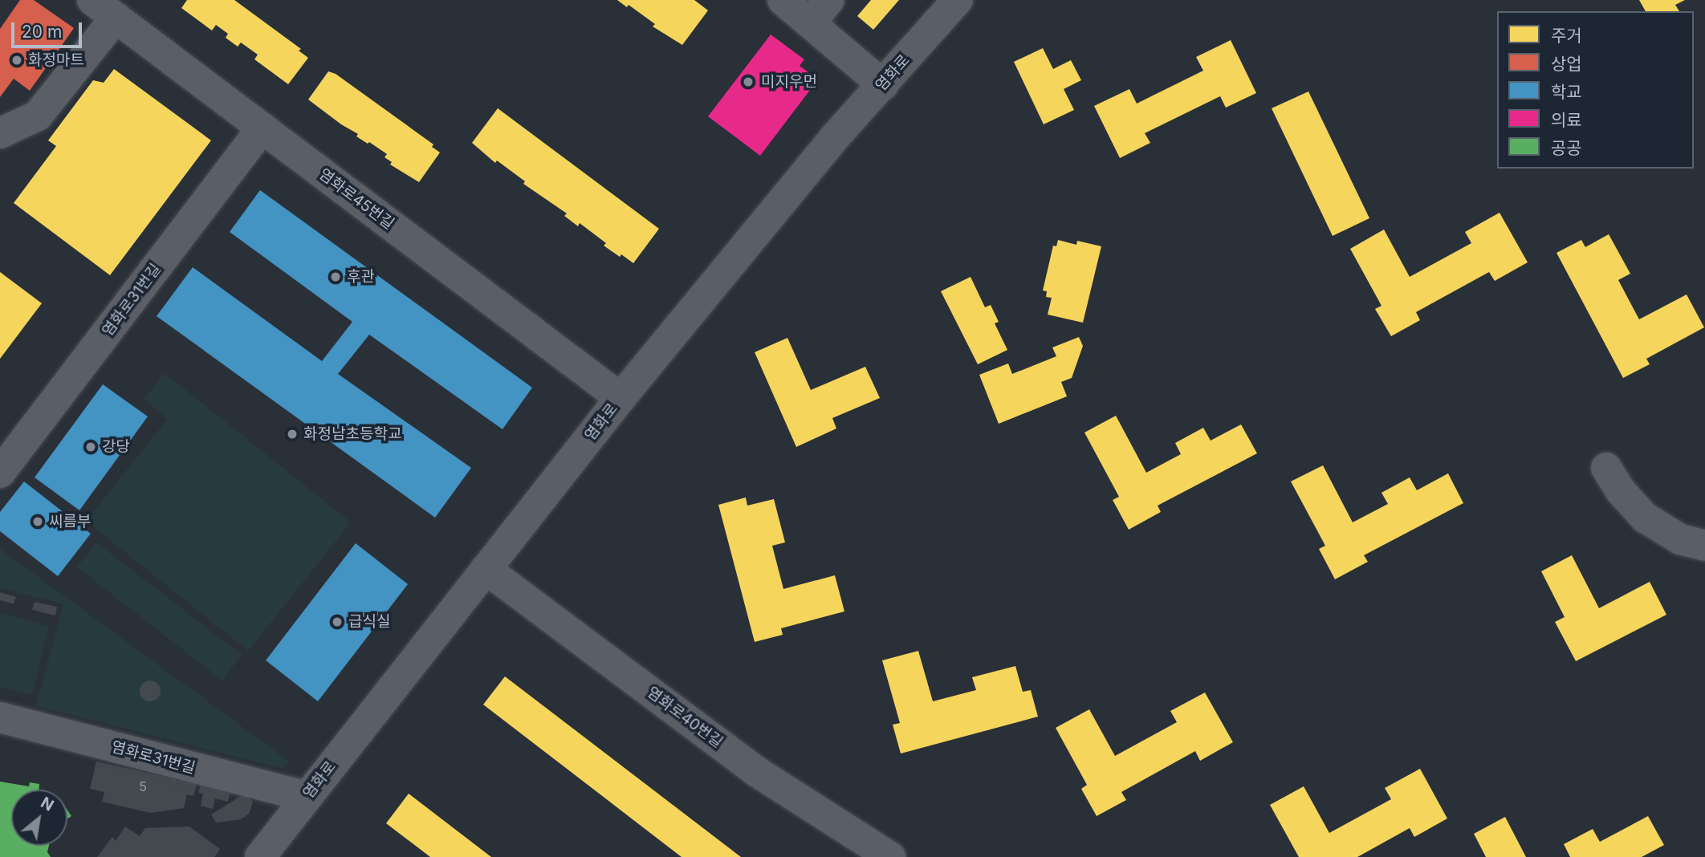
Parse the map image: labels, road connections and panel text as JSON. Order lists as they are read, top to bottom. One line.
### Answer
{"streets":{"street":["염화로","염화로45번길","염화로31번길","염화로40번길"]},"crossings":[["염화로","염화로45번길"],["염화로","염화로31번길"],["염화로","염화로40번길"],["염화로45번길","염화로31번길"]],"places":["화정마트","미지우먼","후관","화정남초등학교","강당","씨름부","급식실"],"house_numbers":["5"],"legend":["주거","상업","학교","의료","공공"],"scale_bar":"20 m","north":"top right"}
